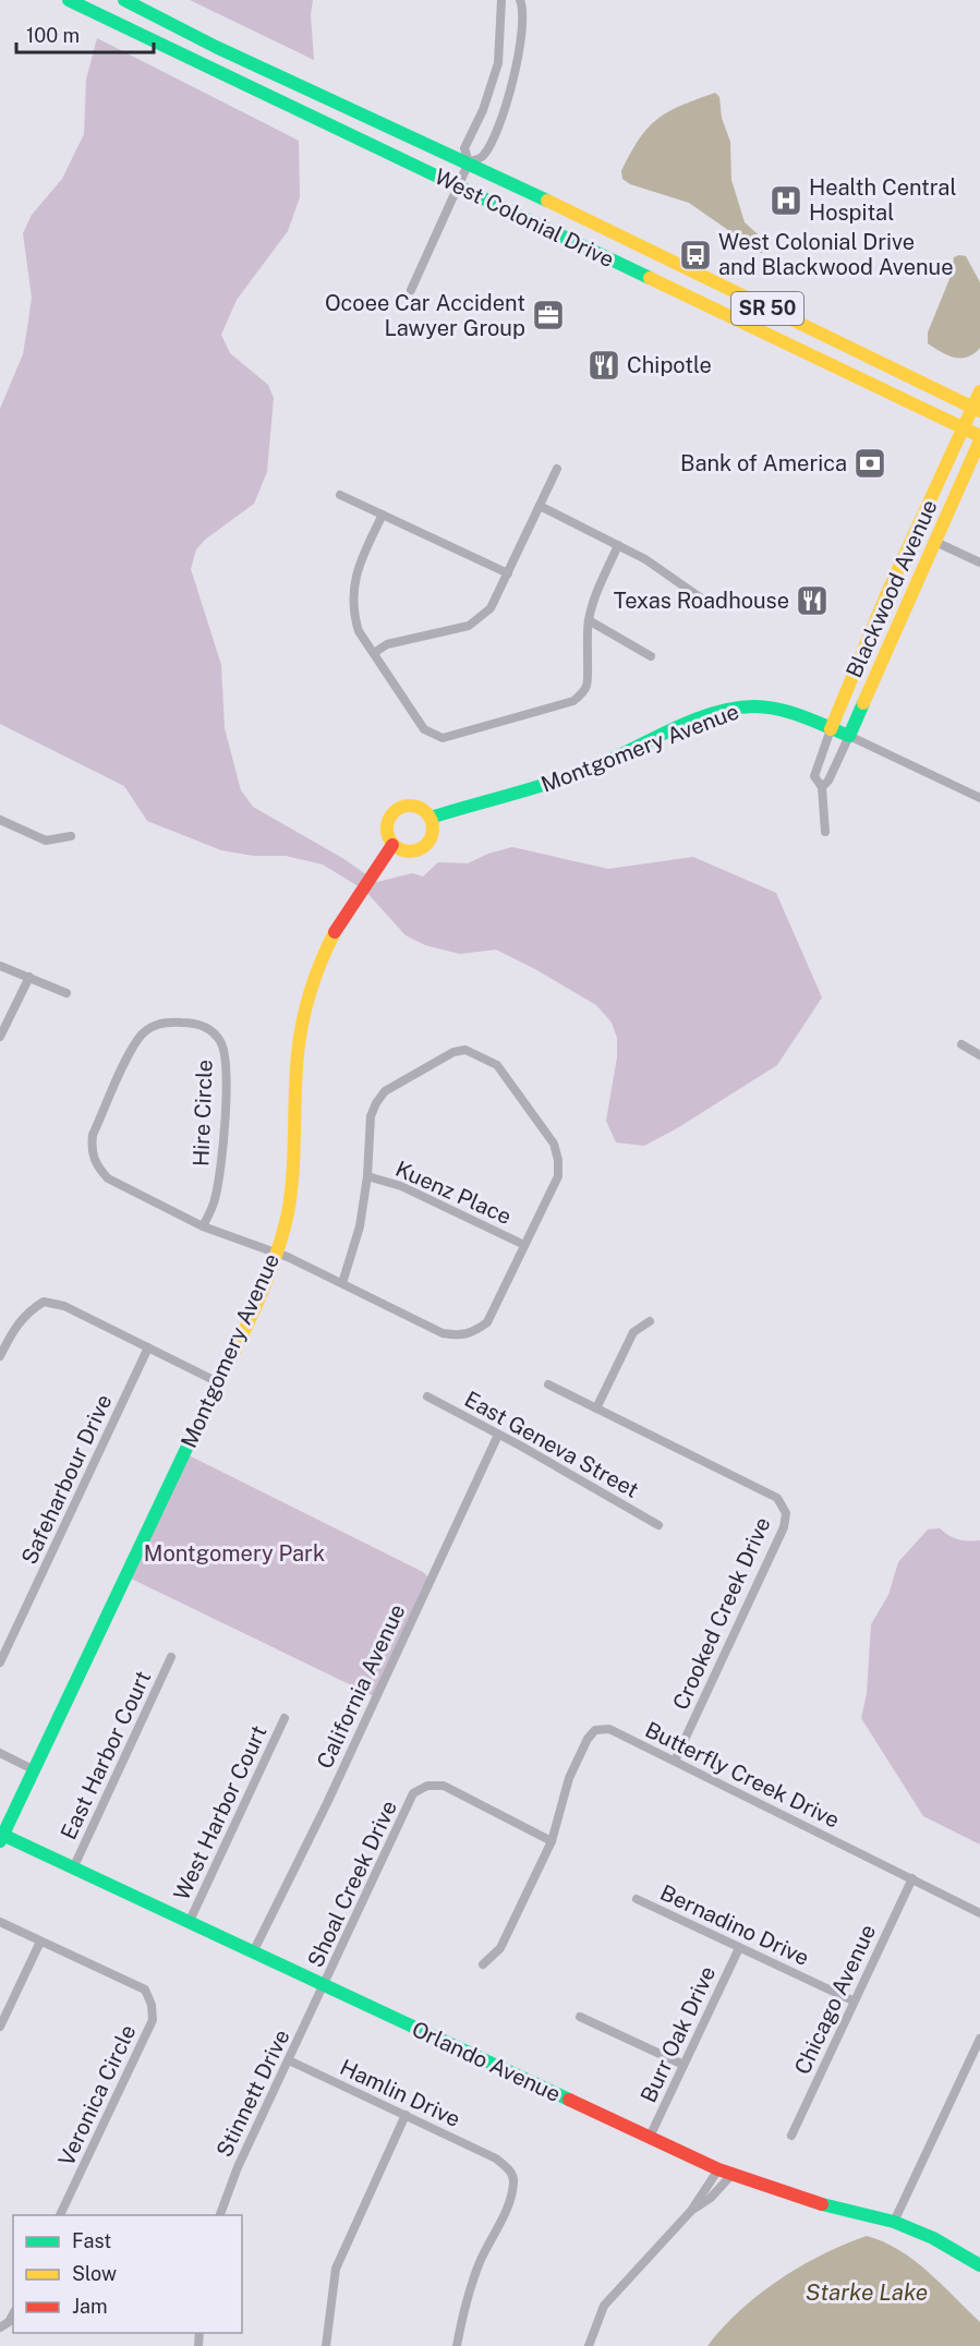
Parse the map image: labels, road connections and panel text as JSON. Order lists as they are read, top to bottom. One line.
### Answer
{"streets":{"main road":["West Colonial Drive","SR 50","Blackwood Avenue","Montgomery Avenue","Orlando Avenue"],"street":["Hire Circle","Kuenz Place","East Geneva Street","Safeharbour Drive","Crooked Creek Drive","California Avenue","East Harbor Court","Butterfly Creek Drive","West Harbor Court","Shoal Creek Drive","Bernadino Drive","Chicago Avenue","Burr Oak Drive","Stinnett Drive","Hamlin Drive","Veronica Circle"]},"crossings":[["West Colonial Drive","Blackwood Avenue"],["Blackwood Avenue","Montgomery Avenue"],["Montgomery Avenue","Hire Circle"],["Montgomery Avenue","Orlando Avenue"],["Hire Circle","Kuenz Place"],["East Geneva Street","California Avenue"],["Crooked Creek Drive","Butterfly Creek Drive"],["California Avenue","Orlando Avenue"],["East Harbor Court","Orlando Avenue"],["Butterfly Creek Drive","Shoal Creek Drive"],["Butterfly Creek Drive","Chicago Avenue"],["West Harbor Court","Orlando Avenue"],["Shoal Creek Drive","Orlando Avenue"],["Shoal Creek Drive","Stinnett Drive"],["Bernadino Drive","Chicago Avenue"],["Bernadino Drive","Burr Oak Drive"],["Burr Oak Drive","Orlando Avenue"],["Orlando Avenue","Stinnett Drive"],["Stinnett Drive","Hamlin Drive"]],"water":["Starke Lake"],"parks":["Montgomery Park"],"places":{"hospital":["Health Central Hospital"],"bus stop":["West Colonial Drive and Blackwood Avenue"],"office":["Ocoee Car Accident Lawyer Group"],"restaurant":["Chipotle","Texas Roadhouse"],"bank":["Bank of America"]},"legend":["Fast","Slow","Jam"],"scale_bar":"100 m"}
